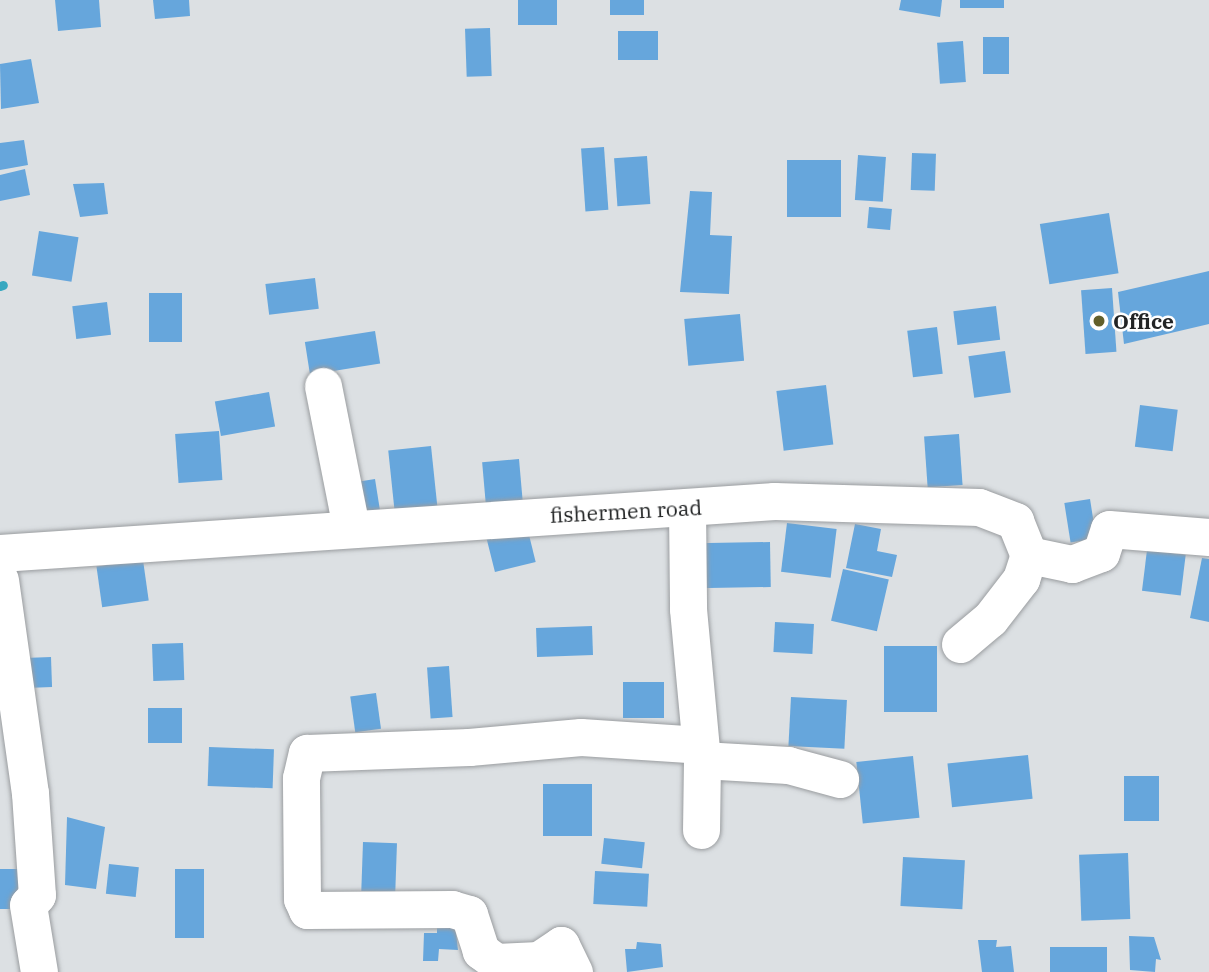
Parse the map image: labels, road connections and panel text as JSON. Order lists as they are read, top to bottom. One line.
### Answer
{"streets":{"street":["fishermen road"]},"places":["Office"]}
